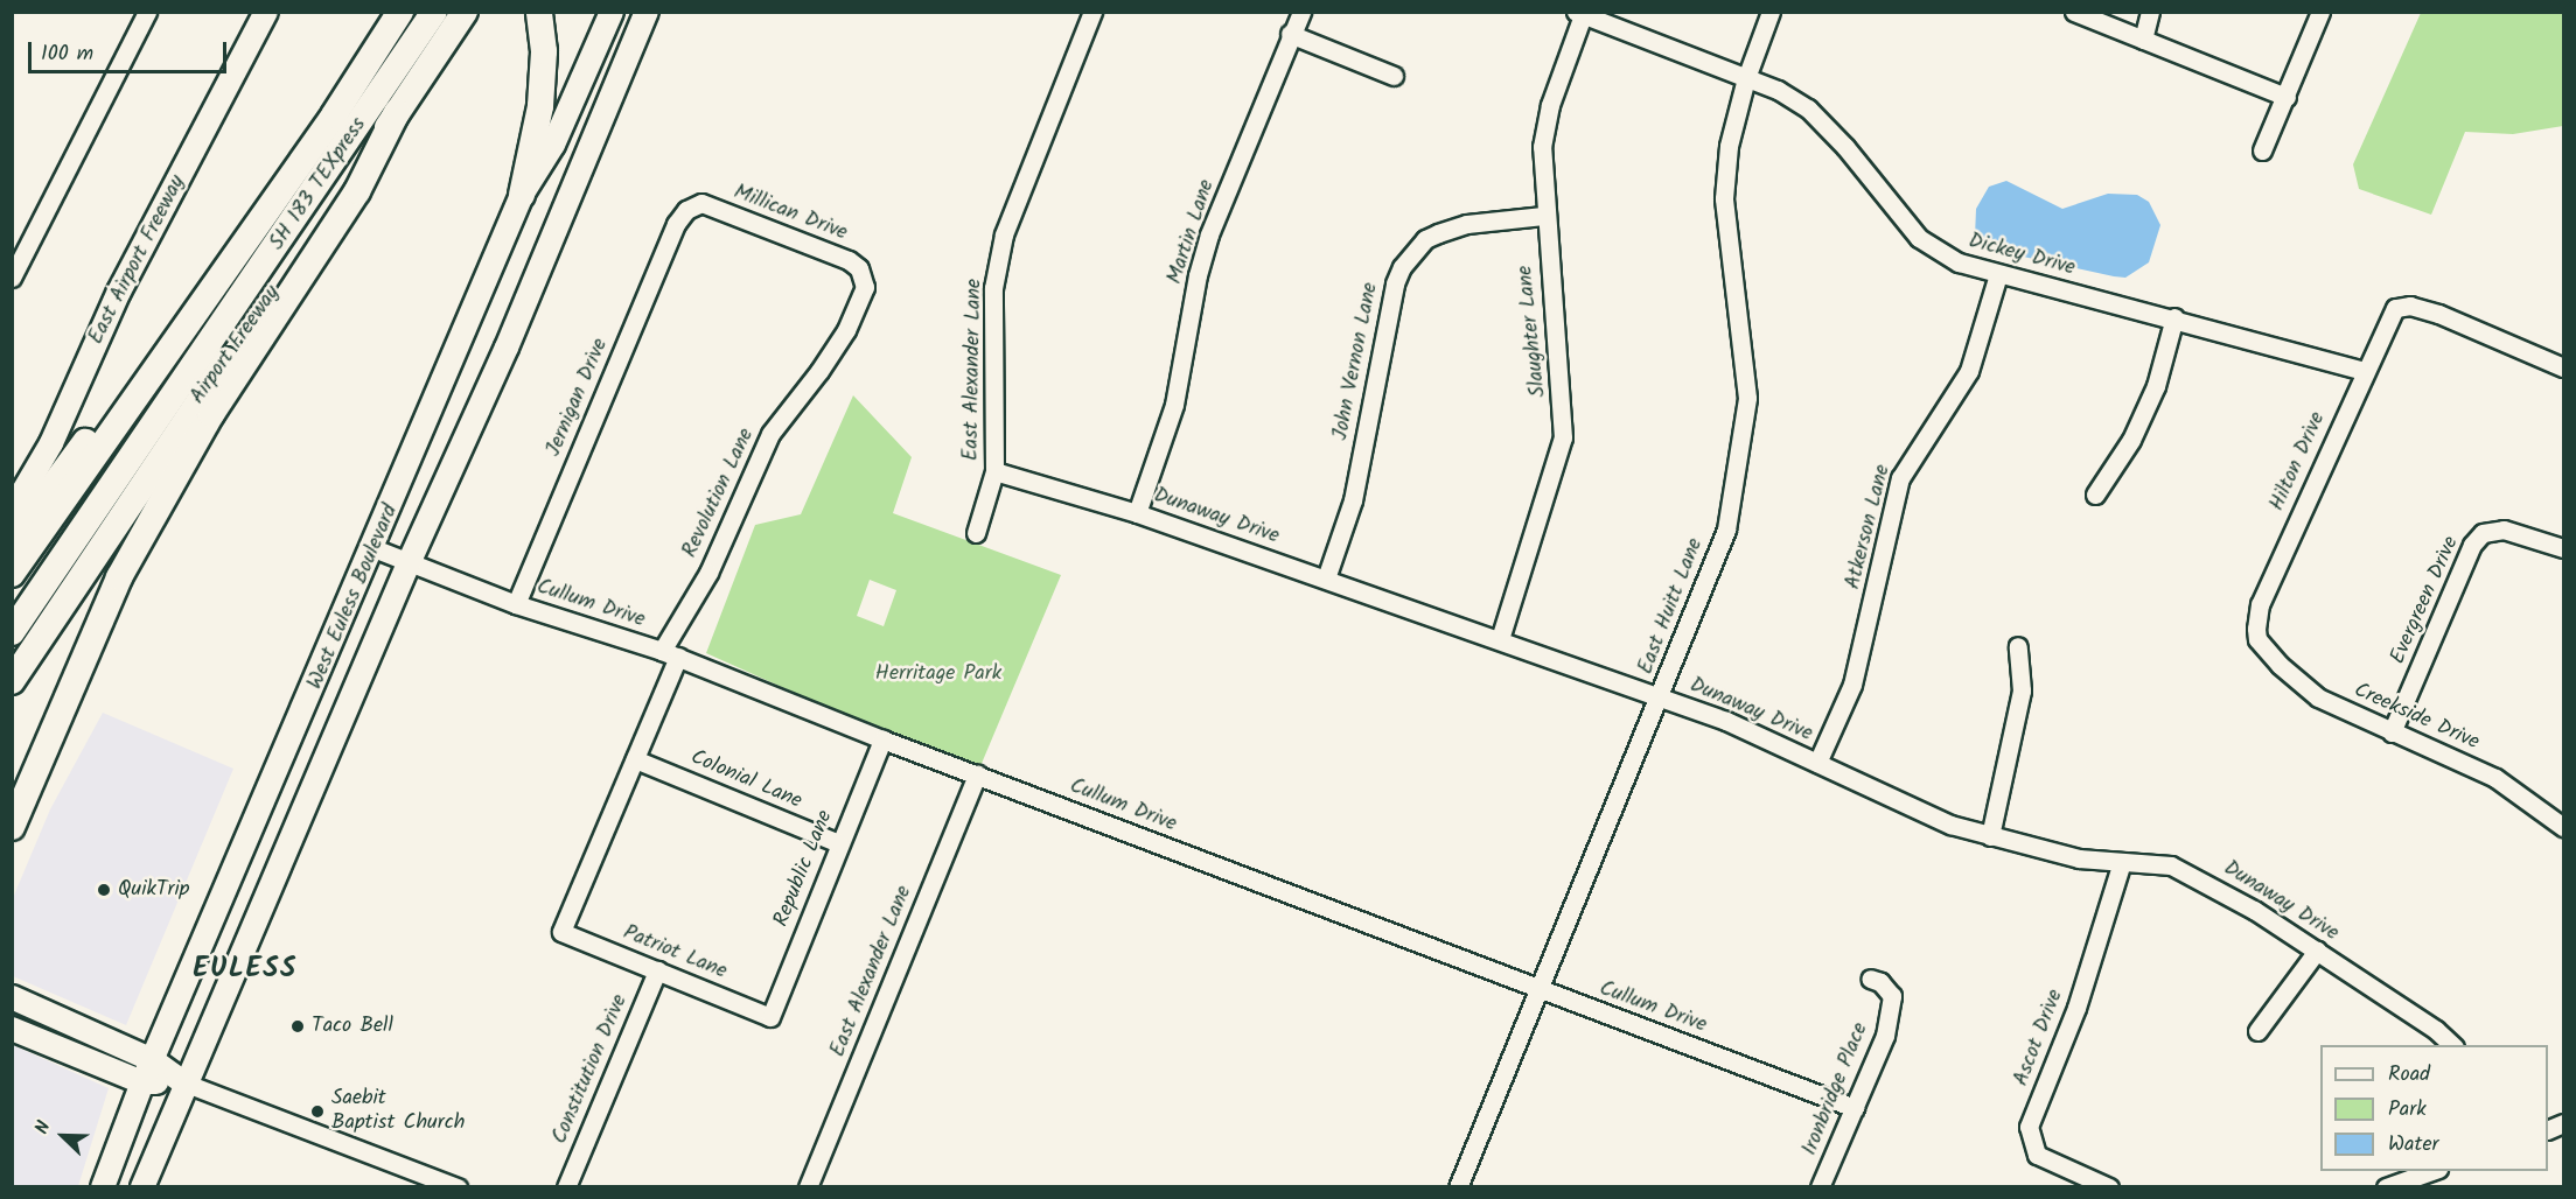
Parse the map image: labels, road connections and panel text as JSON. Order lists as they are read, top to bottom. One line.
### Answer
{"streets":{"highway":["SH 183 TEXpress","Airport Freeway"],"main road":["East Airport Freeway","West Euless Boulevard"],"street":["Millican Drive","Martin Lane","Dickey Drive","Slaughter Lane","John Vernon Lane","East Alexander Lane","Jernigan Drive","Hilton Drive","Revolution Lane","Dunaway Drive","Atkerson Lane","Evergreen Drive","Cullum Drive","East Huitt Lane","Creekside Drive","Colonial Lane","Republic Lane","Patriot Lane","Ascot Drive","Constitution Drive","Ironbridge Place"]},"crossings":[["Millican Drive","Jernigan Drive"],["Millican Drive","Revolution Lane"],["Martin Lane","Dunaway Drive"],["Dickey Drive","Slaughter Lane"],["Dickey Drive","Hilton Drive"],["Dickey Drive","Atkerson Lane"],["Dickey Drive","East Huitt Lane"],["Slaughter Lane","John Vernon Lane"],["Slaughter Lane","Dunaway Drive"],["John Vernon Lane","Dunaway Drive"],["East Alexander Lane","Dunaway Drive"],["East Alexander Lane","Cullum Drive"],["Jernigan Drive","Cullum Drive"],["Hilton Drive","Creekside Drive"],["Revolution Lane","Cullum Drive"],["Revolution Lane","Colonial Lane"],["Revolution Lane","Patriot Lane"],["Dunaway Drive","Atkerson Lane"],["Dunaway Drive","East Huitt Lane"],["Dunaway Drive","Ascot Drive"],["West Euless Boulevard","Cullum Drive"],["Evergreen Drive","Creekside Drive"],["Cullum Drive","East Huitt Lane"],["Cullum Drive","Republic Lane"],["Cullum Drive","Ironbridge Place"],["Colonial Lane","Republic Lane"],["Republic Lane","Patriot Lane"],["Patriot Lane","Constitution Drive"]],"districts":["EULESS"],"parks":["Herritage Park"],"places":["QuikTrip","Taco Bell","Saebit Baptist Church"],"legend":["Road","Park","Water"],"scale_bar":"100 m","north":"top left"}
